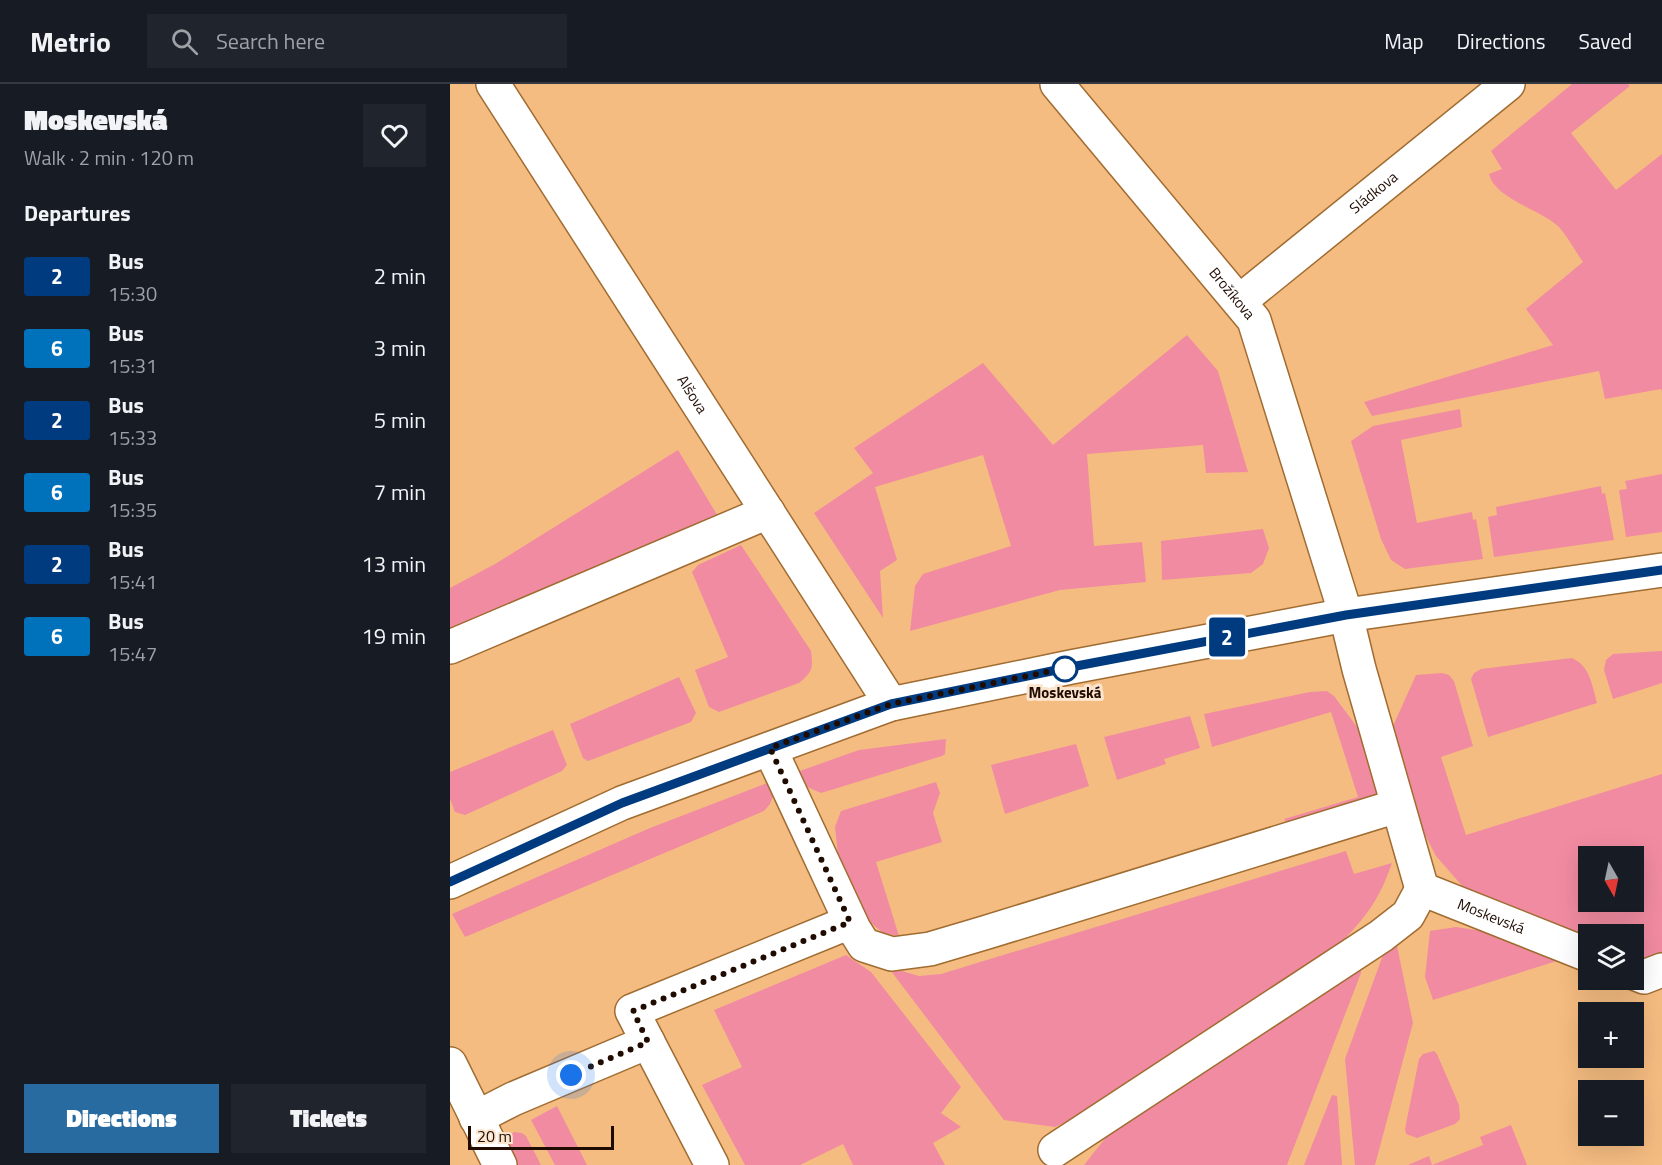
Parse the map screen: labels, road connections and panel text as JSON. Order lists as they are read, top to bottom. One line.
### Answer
{"streets":{"street":["Sládkova","Brožíkova","Alšova","Moskevská"]},"crossings":[["Sládkova","Brožíkova"]],"places":["Moskevská"],"lines":["bus line 2"],"scale_bar":"20 m","north":"bottom","page":{"header":"Metrio","search":"Search here","nav":["Map","Directions","Saved"],"heading":[["Moskevská","Walk · 2 min · 120 m"],"Departures"],"on_map":"2","list":[{"mark":"2","name":"Bus","note":"15:30","value":"2 min"},{"mark":"6","name":"Bus","note":"15:31","value":"3 min"},{"mark":"2","name":"Bus","note":"15:33","value":"5 min"},{"mark":"6","name":"Bus","note":"15:35","value":"7 min"},{"mark":"2","name":"Bus","note":"15:41","value":"13 min"},{"mark":"6","name":"Bus","note":"15:47","value":"19 min"}],"map_buttons":["+","−"],"buttons":["Directions","Tickets"],"scale":"20 m"}}
